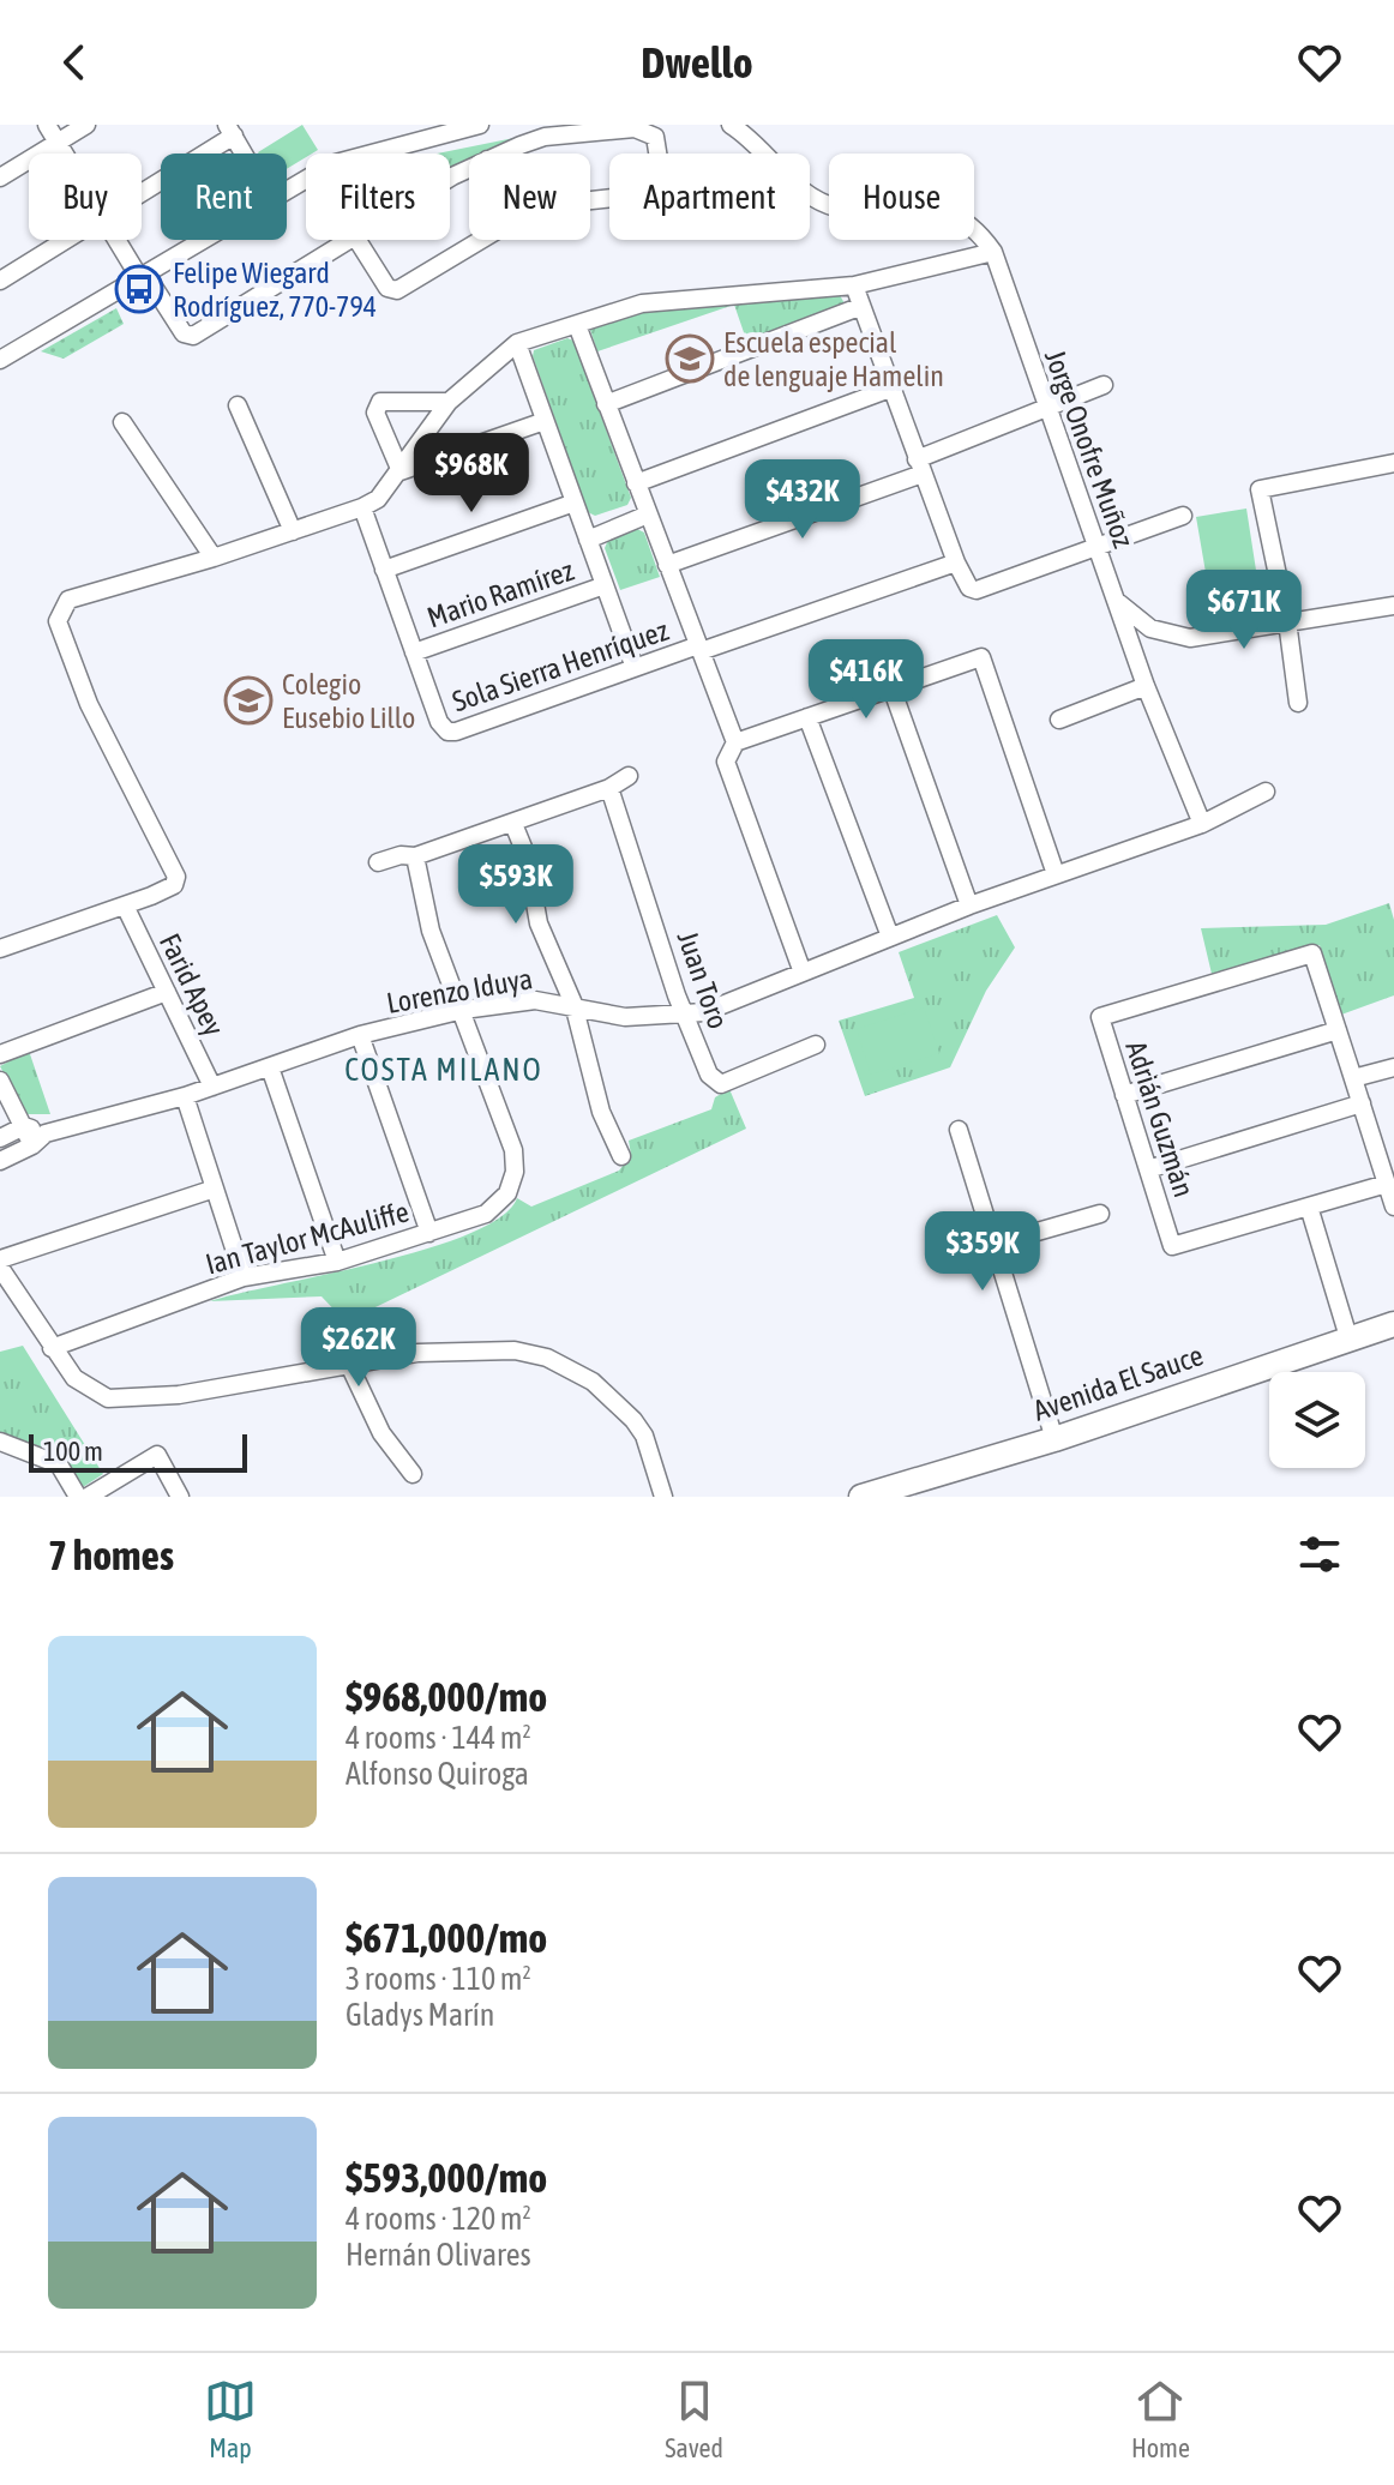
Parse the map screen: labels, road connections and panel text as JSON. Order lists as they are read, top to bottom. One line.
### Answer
{"streets":{"street":["Jorge Onofre Muñoz","Mario Ramírez","Sola Sierra Henríquez","Juan Toro","Farid Apey","Lorenzo Iduya","Adrián Guzmán","Ian Taylor McAuliffe","Avenida El Sauce"]},"crossings":[["Jorge Onofre Muñoz","Lorenzo Iduya"],["Mario Ramírez","Sola Sierra Henríquez"],["Juan Toro","Lorenzo Iduya"],["Farid Apey","Lorenzo Iduya"],["Lorenzo Iduya","Ian Taylor McAuliffe"]],"districts":["COSTA MILANO"],"places":{"bus stop":["Felipe Wiegard Rodríguez, 770-794"],"school or university":["Escuela especial de lenguaje Hamelin","Colegio Eusebio Lillo"]},"scale_bar":"100 m","page":{"header":"Dwello","chip":["Buy","Rent","Filters","New","Apartment","House"],"price":["$968K","$432K","$671K","$416K","$593K","$359K","$262K"],"scale":"100 m","heading":"7 homes","list":[{"name":"$968,000/mo","note":"4 rooms · 144 m² · Alfonso Quiroga"},{"name":"$671,000/mo","note":"3 rooms · 110 m² · Gladys Marín"},{"name":"$593,000/mo","note":"4 rooms · 120 m² · Hernán Olivares"}],"tabs":["Map","Saved","Home"]}}
